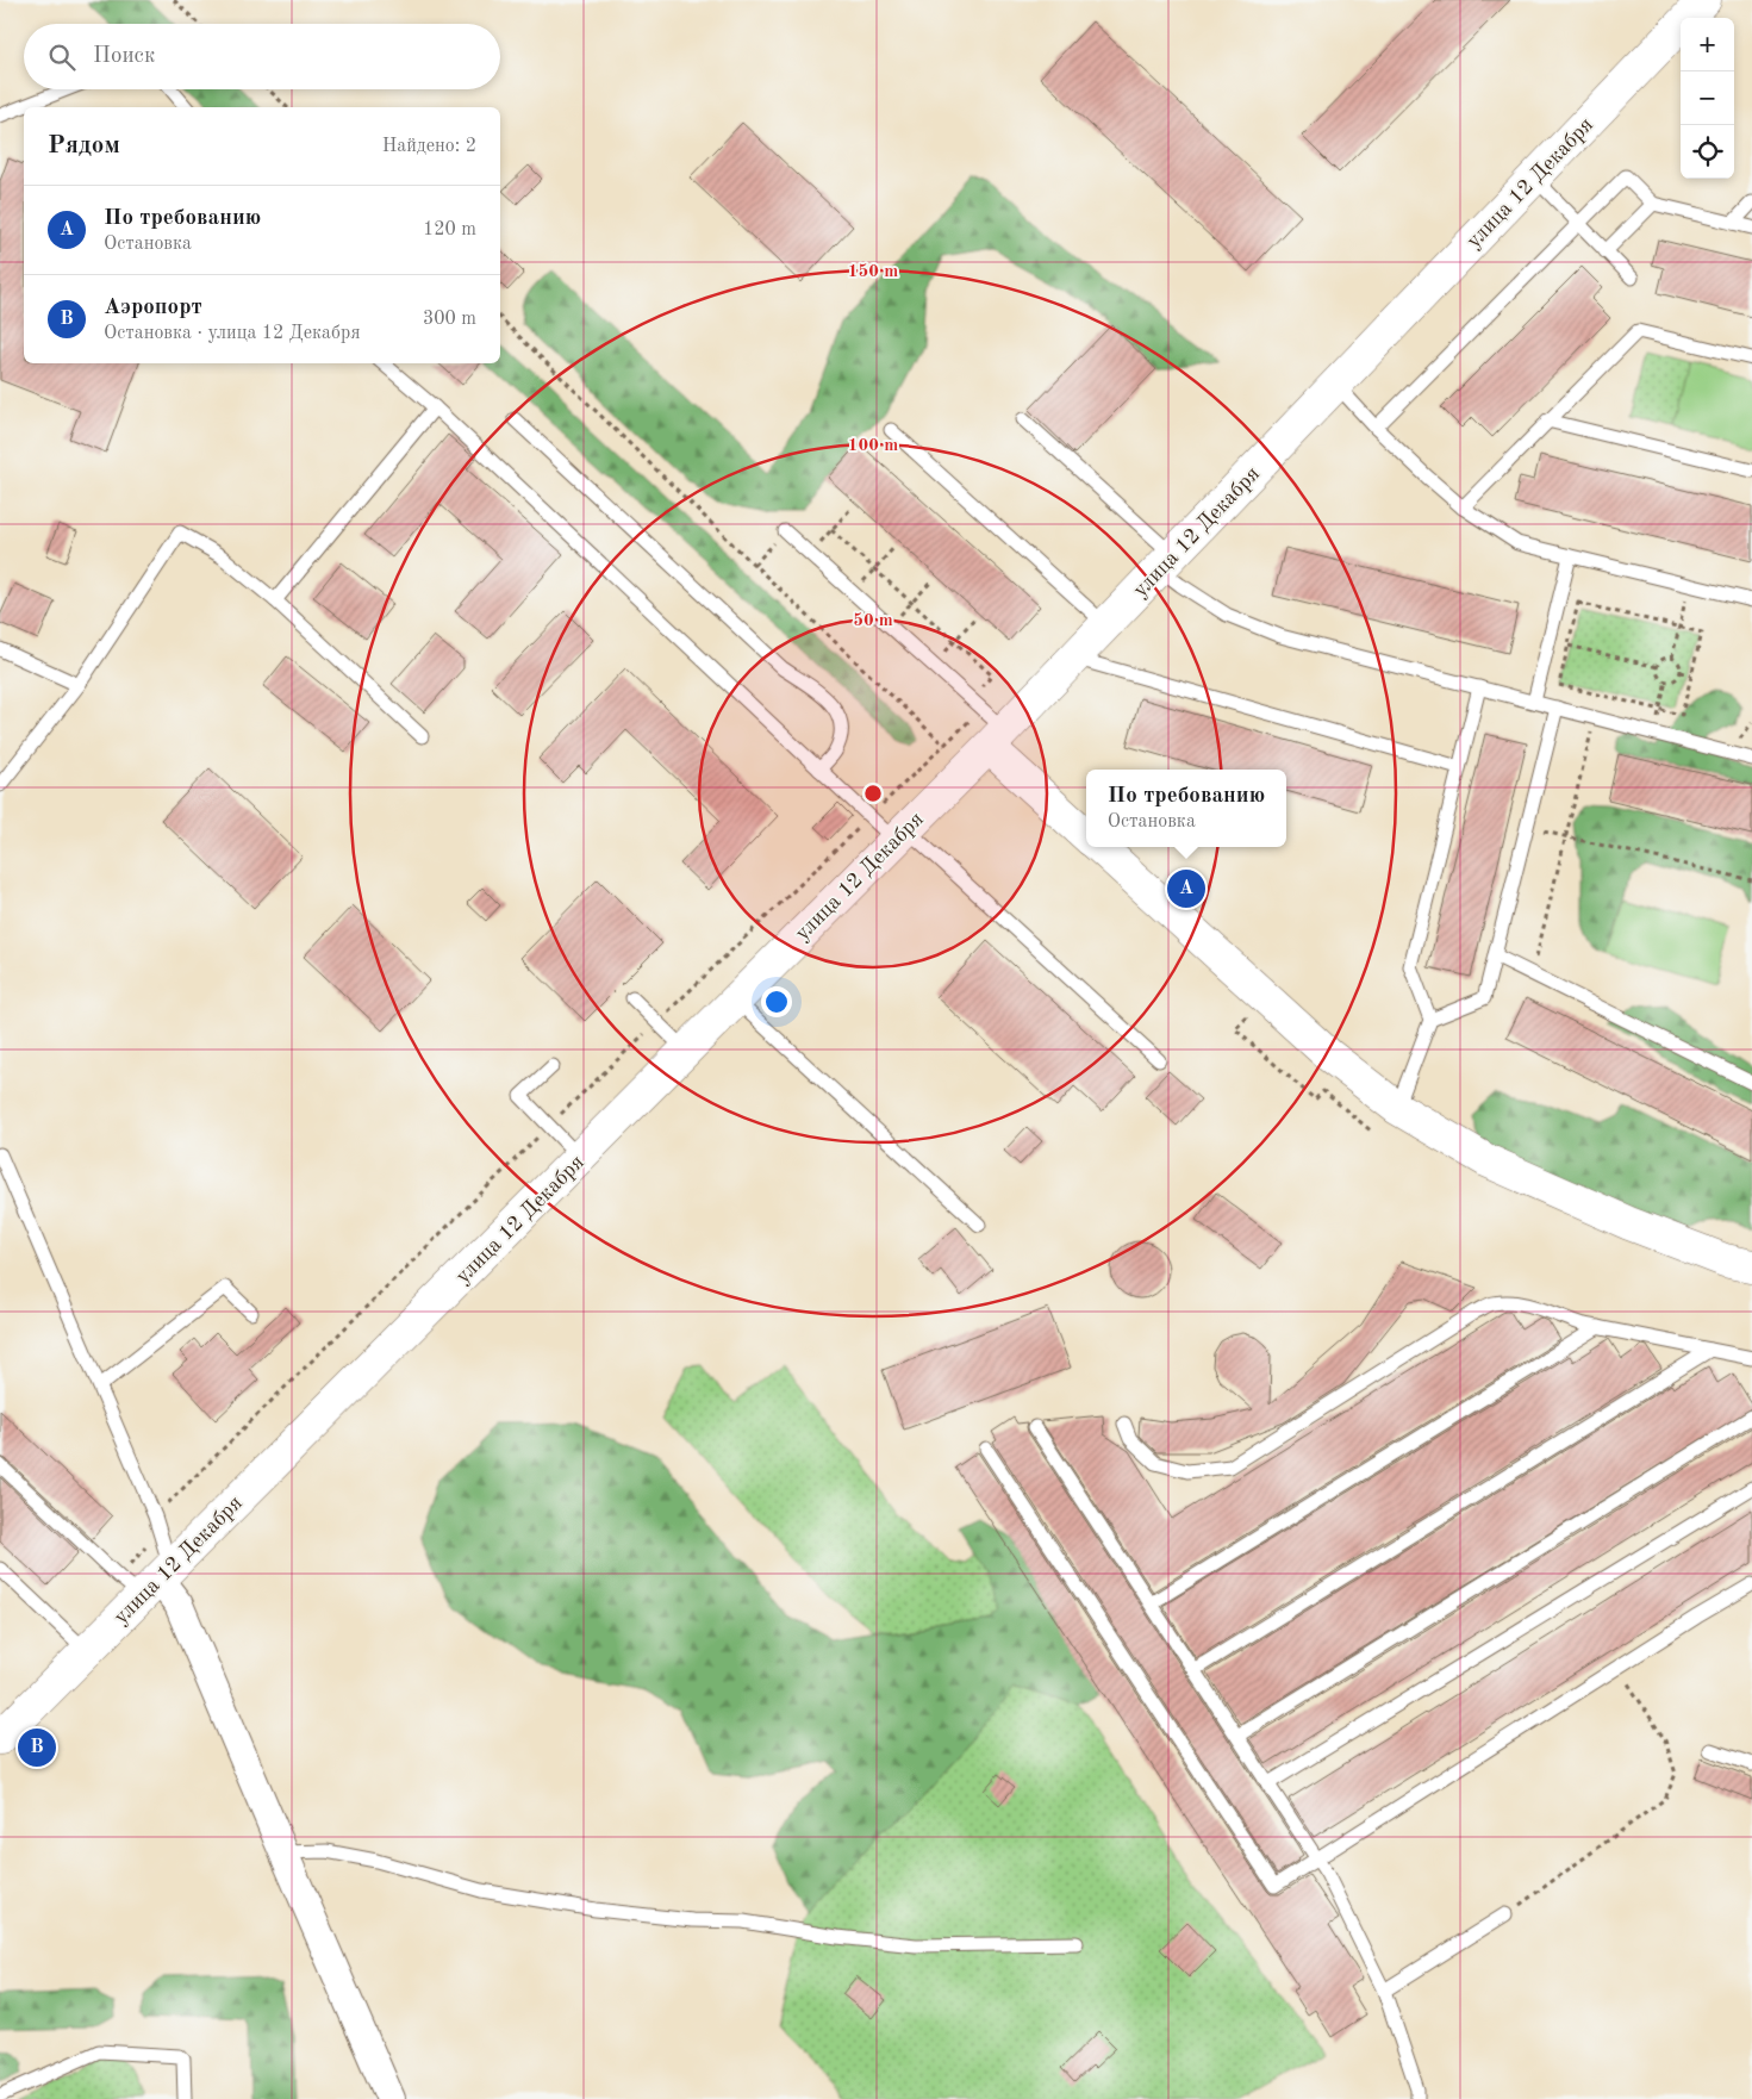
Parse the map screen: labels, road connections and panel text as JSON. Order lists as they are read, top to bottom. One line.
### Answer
{"streets":{"main road":["улица 12 Декабря"]},"page":{"map_buttons":["+","−"],"search":"Поиск","heading":["Рядом","Найдено: 2"],"list":[{"mark":"A","name":"По требованию","note":"Остановка","value":"120 m"},{"mark":"B","name":"Аэропорт","note":"Остановка · улица 12 Декабря","value":"300 m"}],"popup":["По требованию","Остановка"],"pins":["A","B"]},"rings":["150 m","100 m","50 m"]}
